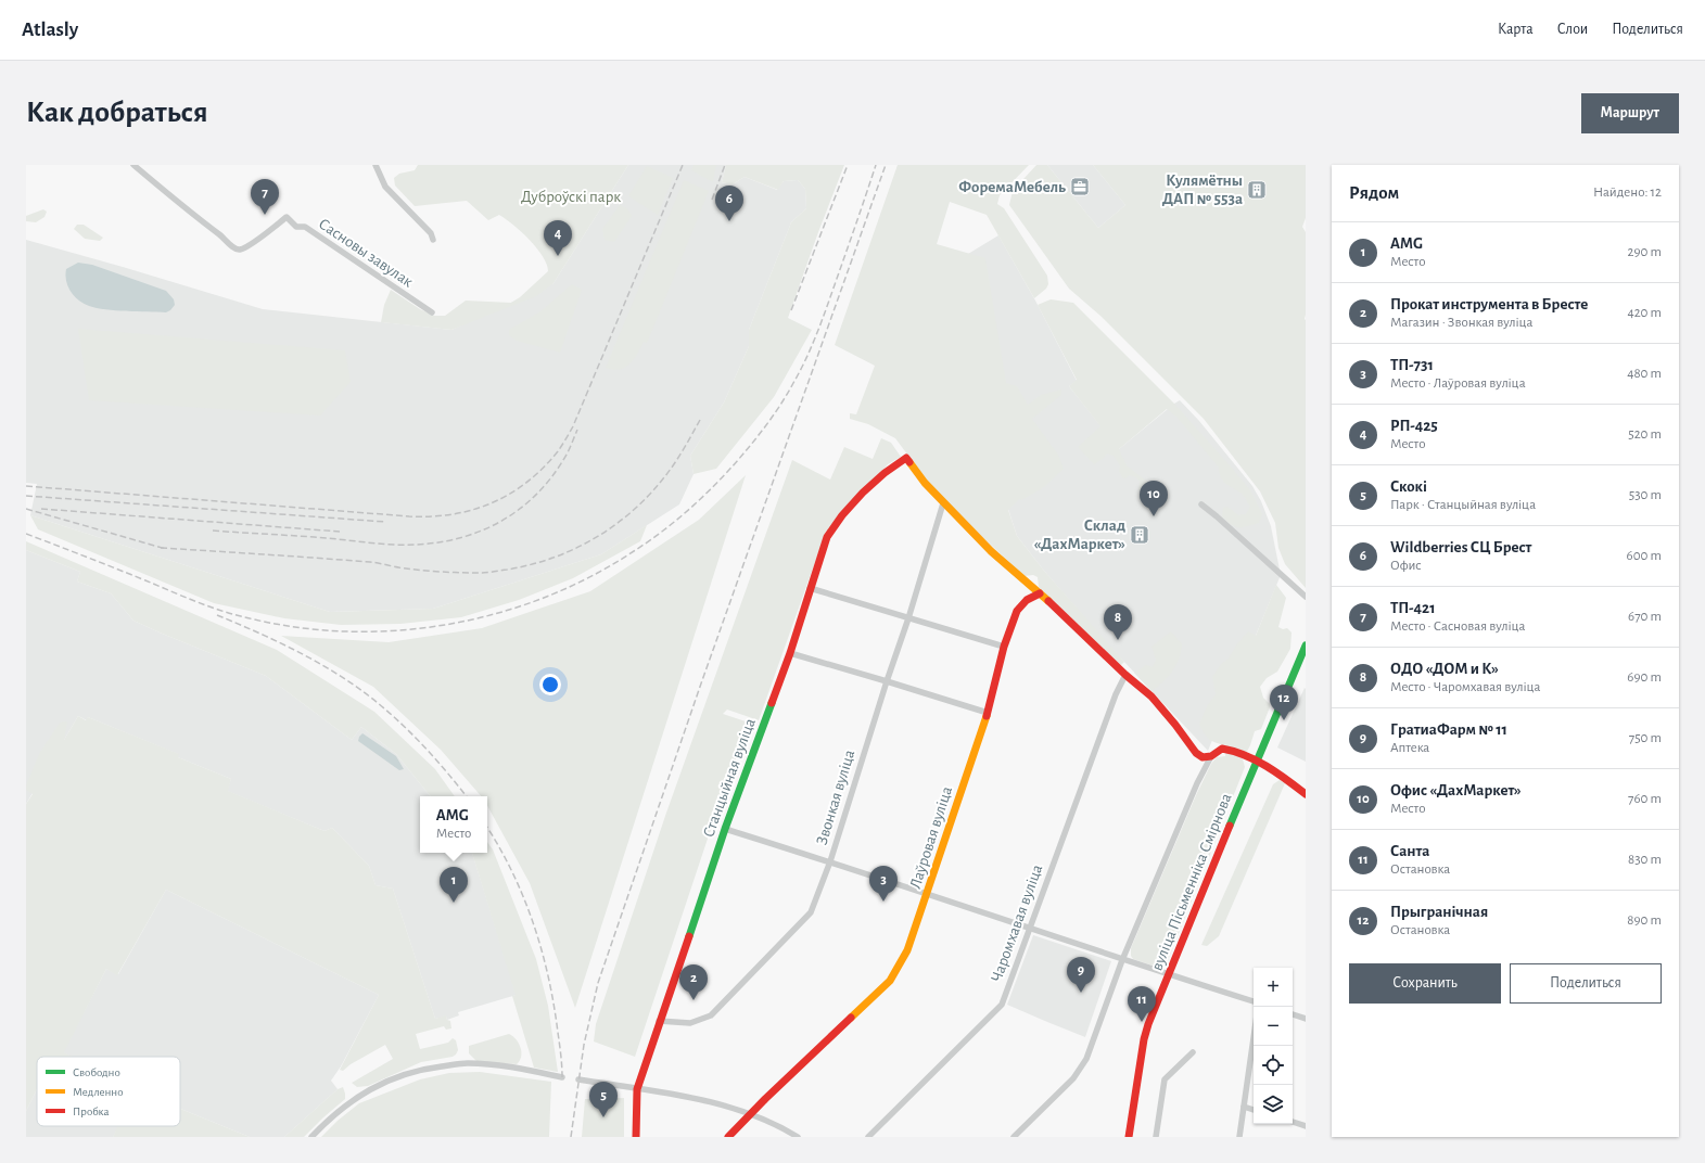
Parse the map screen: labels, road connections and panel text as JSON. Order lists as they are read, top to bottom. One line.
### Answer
{"streets":{"street":["Сасновы завулак","Станцыйная вуліца","Звонкая вуліца","Лаўровая вуліца","вуліца Пісьменніка Смірнова","Чаромхавая вуліца"]},"crossings":[["Станцыйная вуліца","Звонкая вуліца"]],"parks":["Дуброўскі парк"],"places":{"office":["ФоремаМебель"],"building":["Кулямётны ДАП № 553а","Склад «ДахМаркет»"]},"legend":["Свободно","Медленно","Пробка"],"page":{"header":"Atlasly","nav":["Карта","Слои","Поделиться"],"buttons":["Маршрут",["Сохранить","Поделиться"]],"title":"Как добраться","heading":["Рядом","Найдено: 12"],"pins":["7","6","4","10","8","12","3","1","9","2","11","5"],"list":[{"mark":"1","name":"AMG","note":"Место","value":"290 m"},{"mark":"2","name":"Прокат инструмента в Бресте","note":"Магазин · Звонкая вуліца","value":"420 m"},{"mark":"3","name":"ТП-731","note":"Место · Лаўровая вуліца","value":"480 m"},{"mark":"4","name":"РП-425","note":"Место","value":"520 m"},{"mark":"5","name":"Скокі","note":"Парк · Станцыйная вуліца","value":"530 m"},{"mark":"6","name":"Wildberries СЦ Брест","note":"Офис","value":"600 m"},{"mark":"7","name":"ТП-421","note":"Место · Сасновая вуліца","value":"670 m"},{"mark":"8","name":"ОДО «ДОМ и К»","note":"Место · Чаромхавая вуліца","value":"690 m"},{"mark":"9","name":"ГратиаФарм № 11","note":"Аптека","value":"750 m"},{"mark":"10","name":"Офис «ДахМаркет»","note":"Место","value":"760 m"},{"mark":"11","name":"Санта","note":"Остановка","value":"830 m"},{"mark":"12","name":"Прыгранічная","note":"Остановка","value":"890 m"}],"popup":["AMG","Место"],"map_buttons":["+","−"]}}
